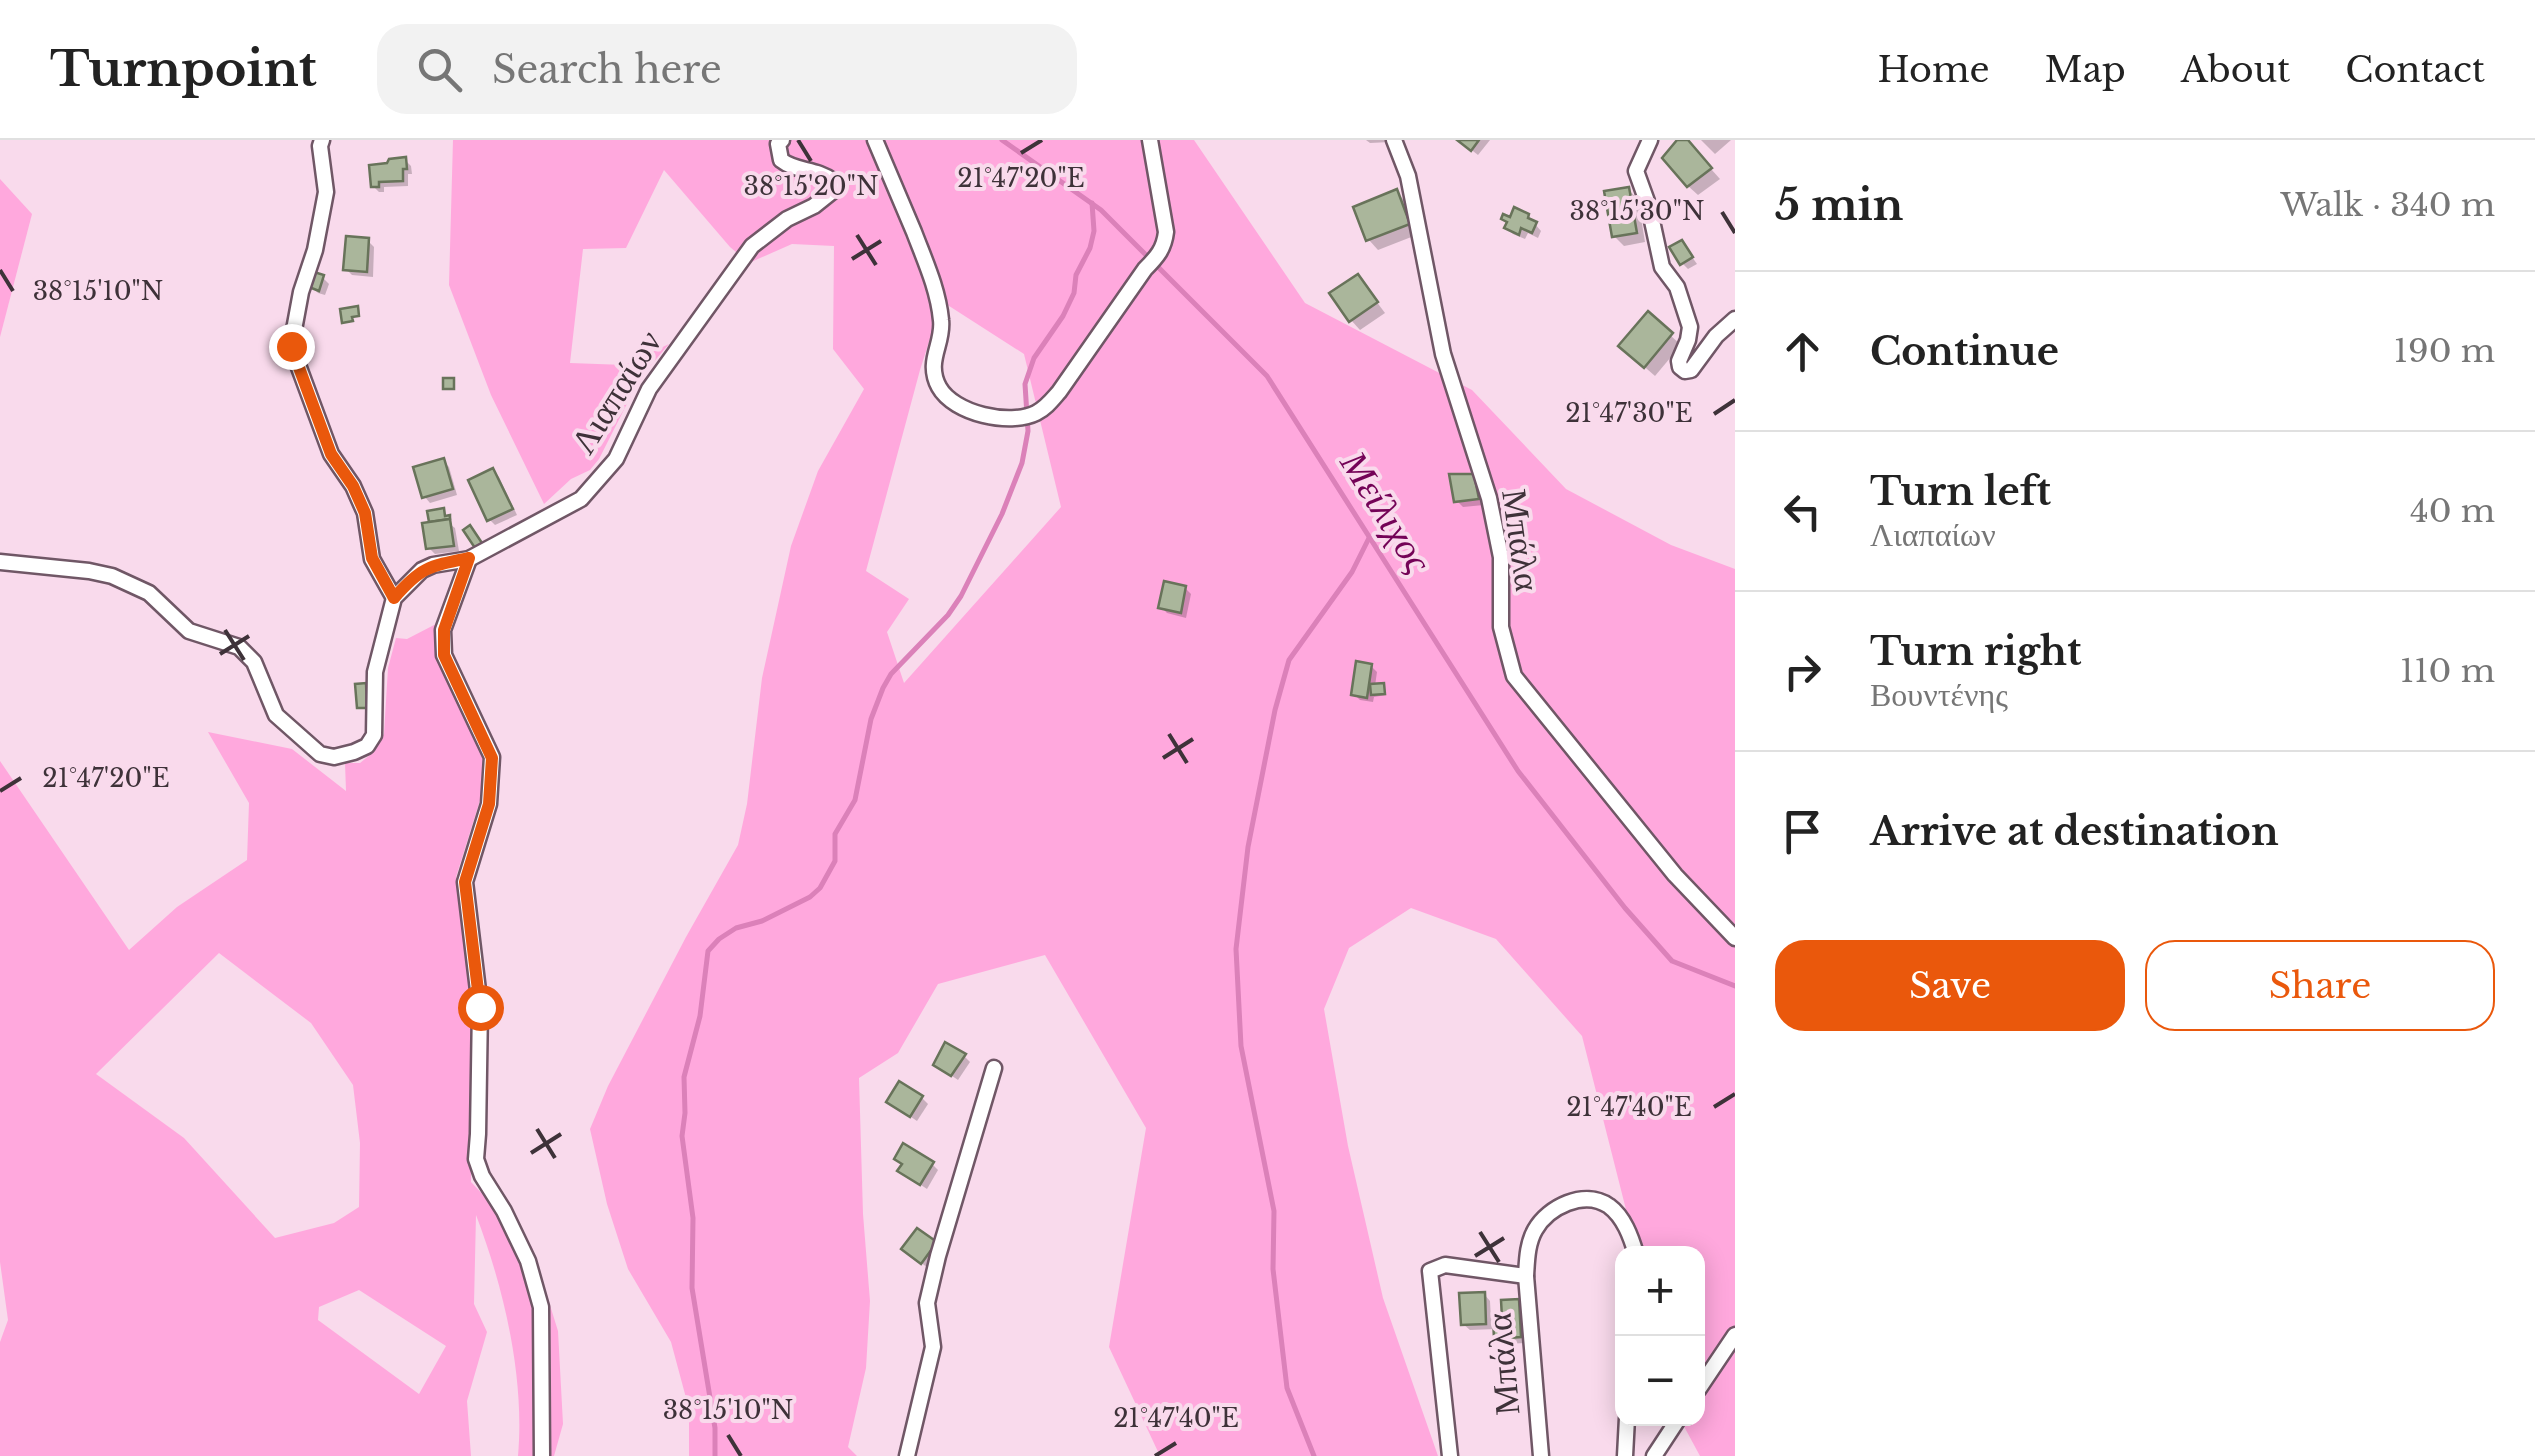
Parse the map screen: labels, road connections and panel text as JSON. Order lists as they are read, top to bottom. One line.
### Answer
{"streets":{"street":["Λιαπαίων","Μπάλα"]},"water":["Μείλιχος"],"page":{"header":"Turnpoint","search":"Search here","nav":["Home","Map","About","Contact"],"heading":["5 min","Walk · 340 m"],"list":[["Continue","190 m"],["Turn left","Λιαπαίων","40 m"],["Turn right","Βουντένης","110 m"],"Arrive at destination"],"buttons":["Save","Share"],"map_buttons":["+","−"]},"coordinates":["21°47'20\"E","38°15'20\"N","38°15'30\"N","38°15'10\"N","21°47'30\"E","21°47'40\"E"]}
